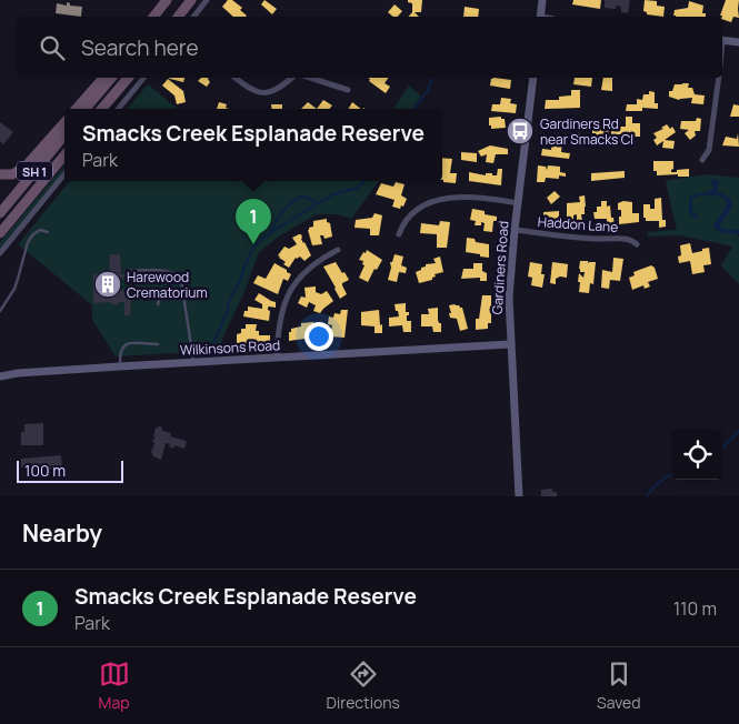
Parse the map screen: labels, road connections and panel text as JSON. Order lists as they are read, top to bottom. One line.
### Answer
{"streets":{"highway":["SH 1"],"street":["Haddon Lane","Gardiners Road","Wilkinsons Road"]},"crossings":[["Haddon Lane","Gardiners Road"],["Gardiners Road","Wilkinsons Road"]],"places":{"bus stop":["Gardiners Rd near Smacks Cl"],"building":["Harewood Crematorium"]},"scale_bar":"100 m","page":{"search":"Search here","popup":["Smacks Creek Esplanade Reserve","Park"],"pins":"1","scale":"100 m","heading":"Nearby","list":[{"mark":"1","name":"Smacks Creek Esplanade Reserve","note":"Park","value":"110 m"}],"nav":["Map","Directions","Saved"]}}
